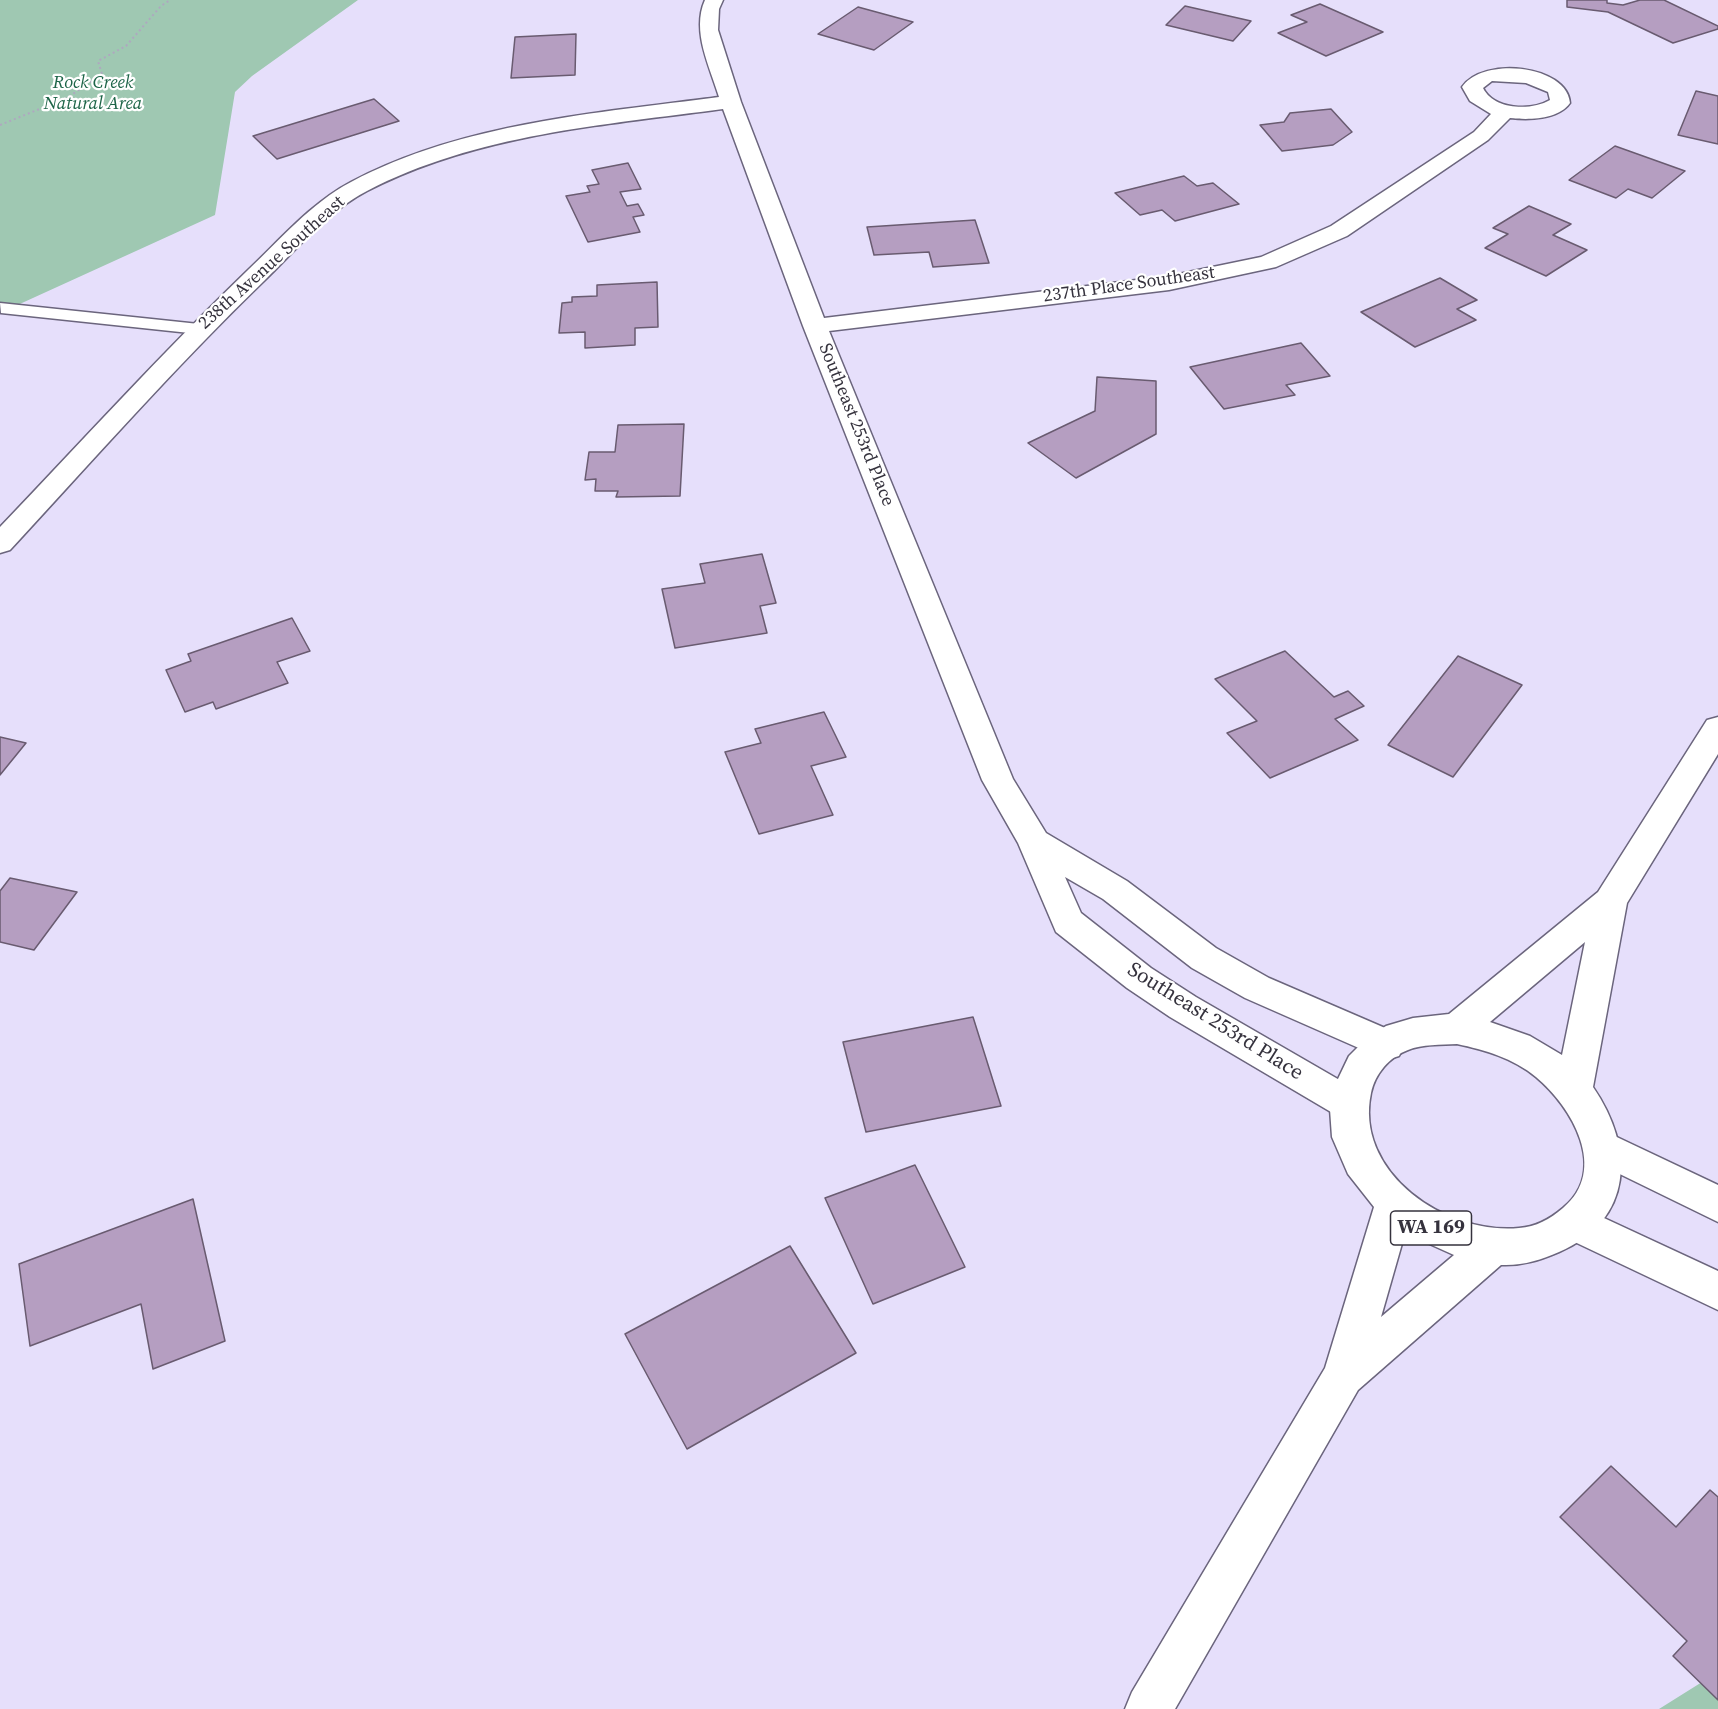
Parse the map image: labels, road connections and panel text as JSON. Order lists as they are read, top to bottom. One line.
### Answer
{"streets":{"street":["238th Avenue Southeast","237th Place Southeast","Southeast 253rd Place","WA 169"]},"crossings":[["238th Avenue Southeast","Southeast 253rd Place"],["237th Place Southeast","Southeast 253rd Place"],["Southeast 253rd Place","WA 169"]],"parks":["Rock Creek Natural Area"]}
